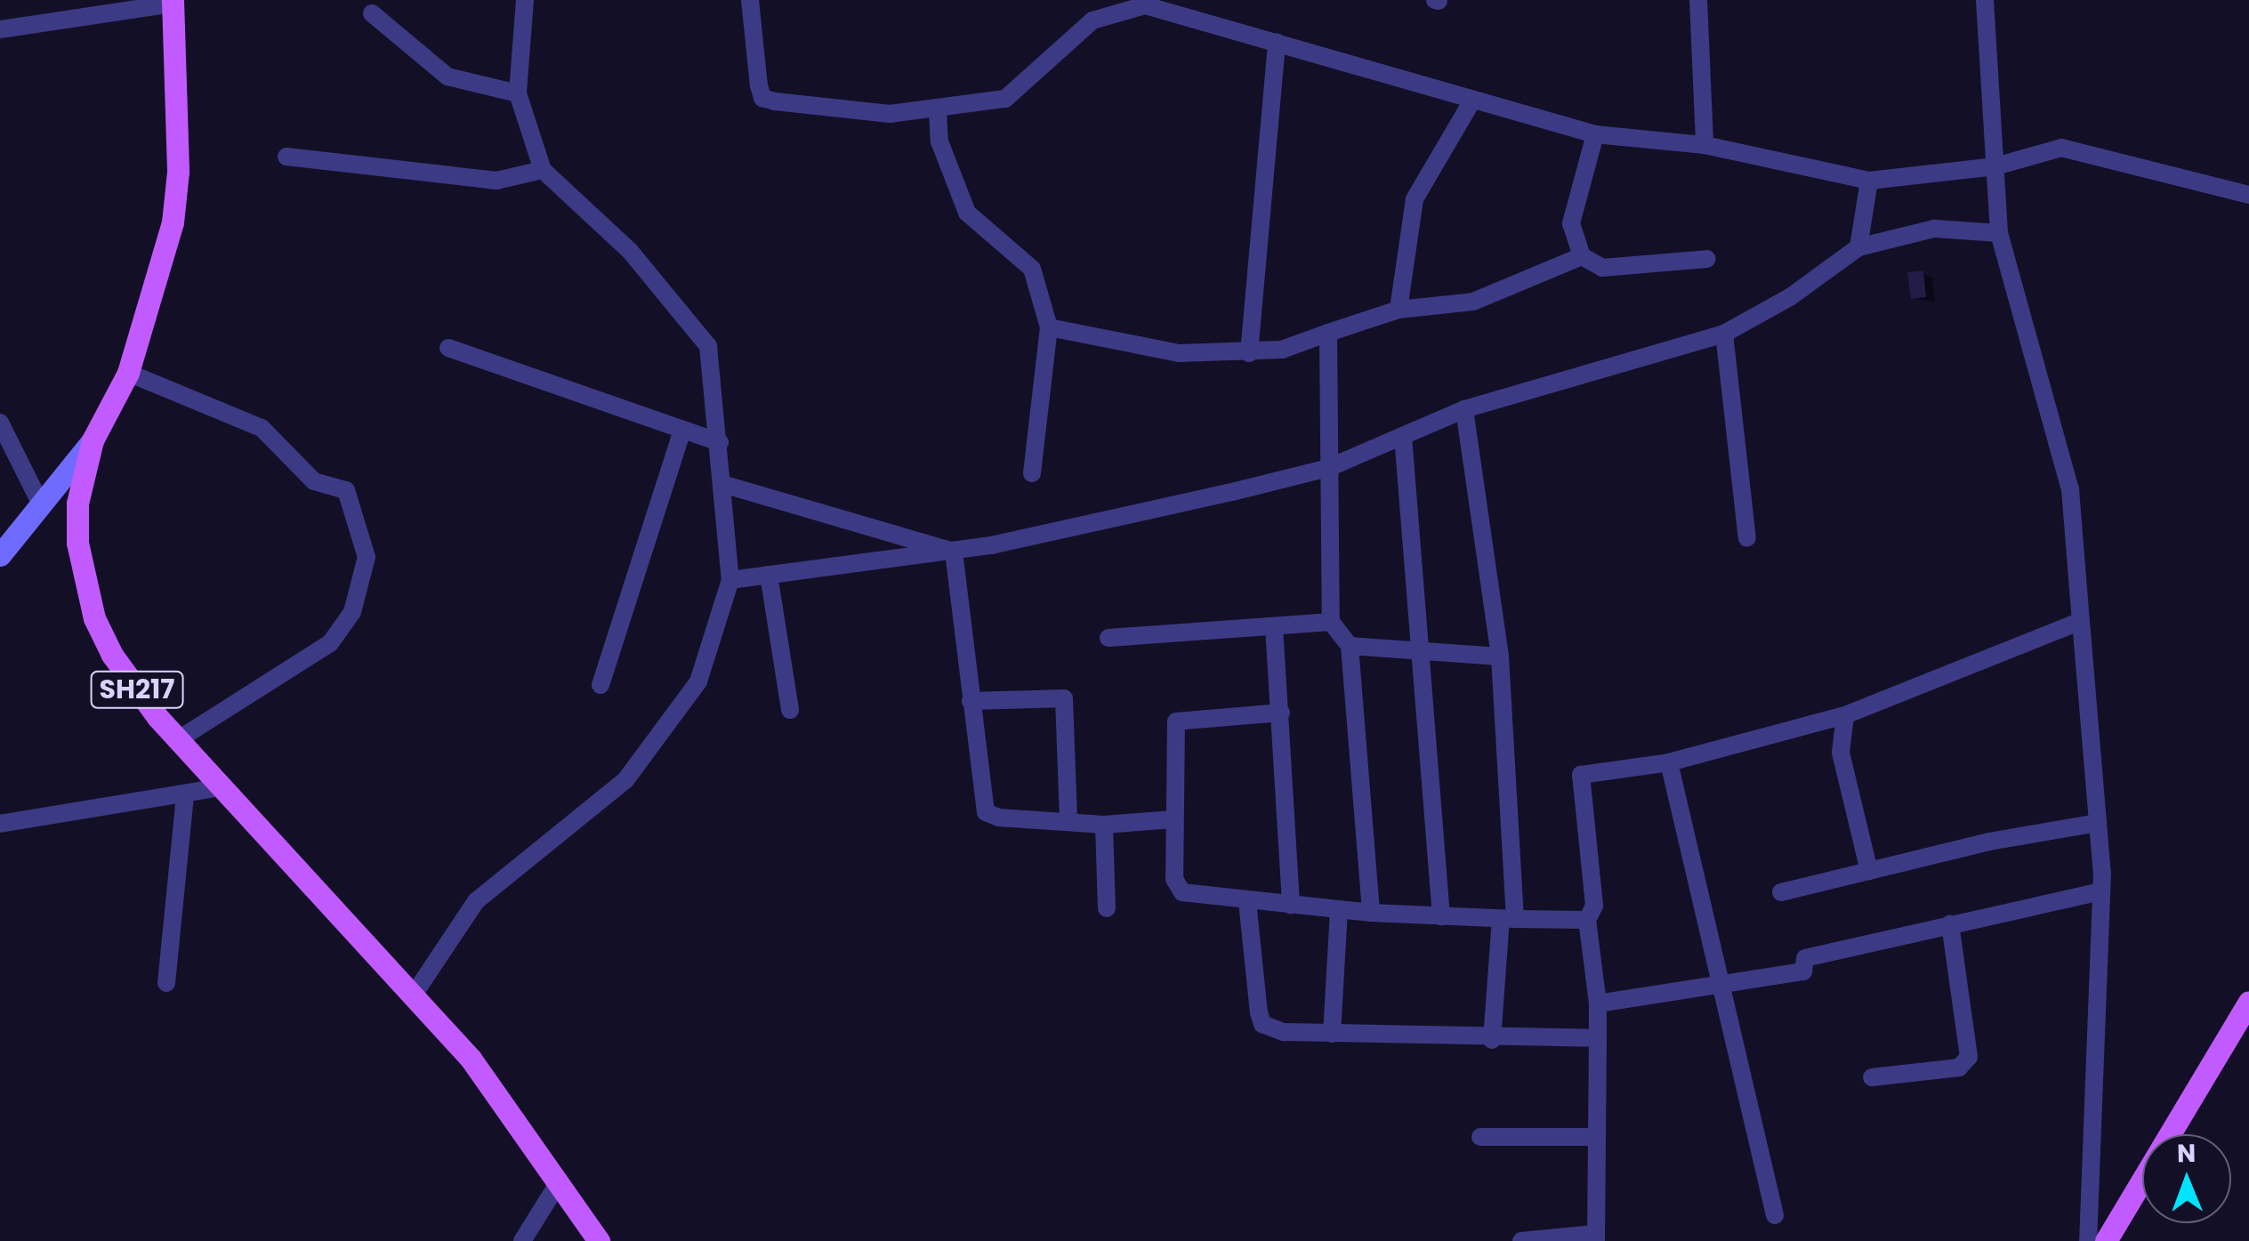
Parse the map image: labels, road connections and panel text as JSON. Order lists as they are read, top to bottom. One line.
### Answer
{"streets":{"main road":["SH217"]},"north":"top"}
